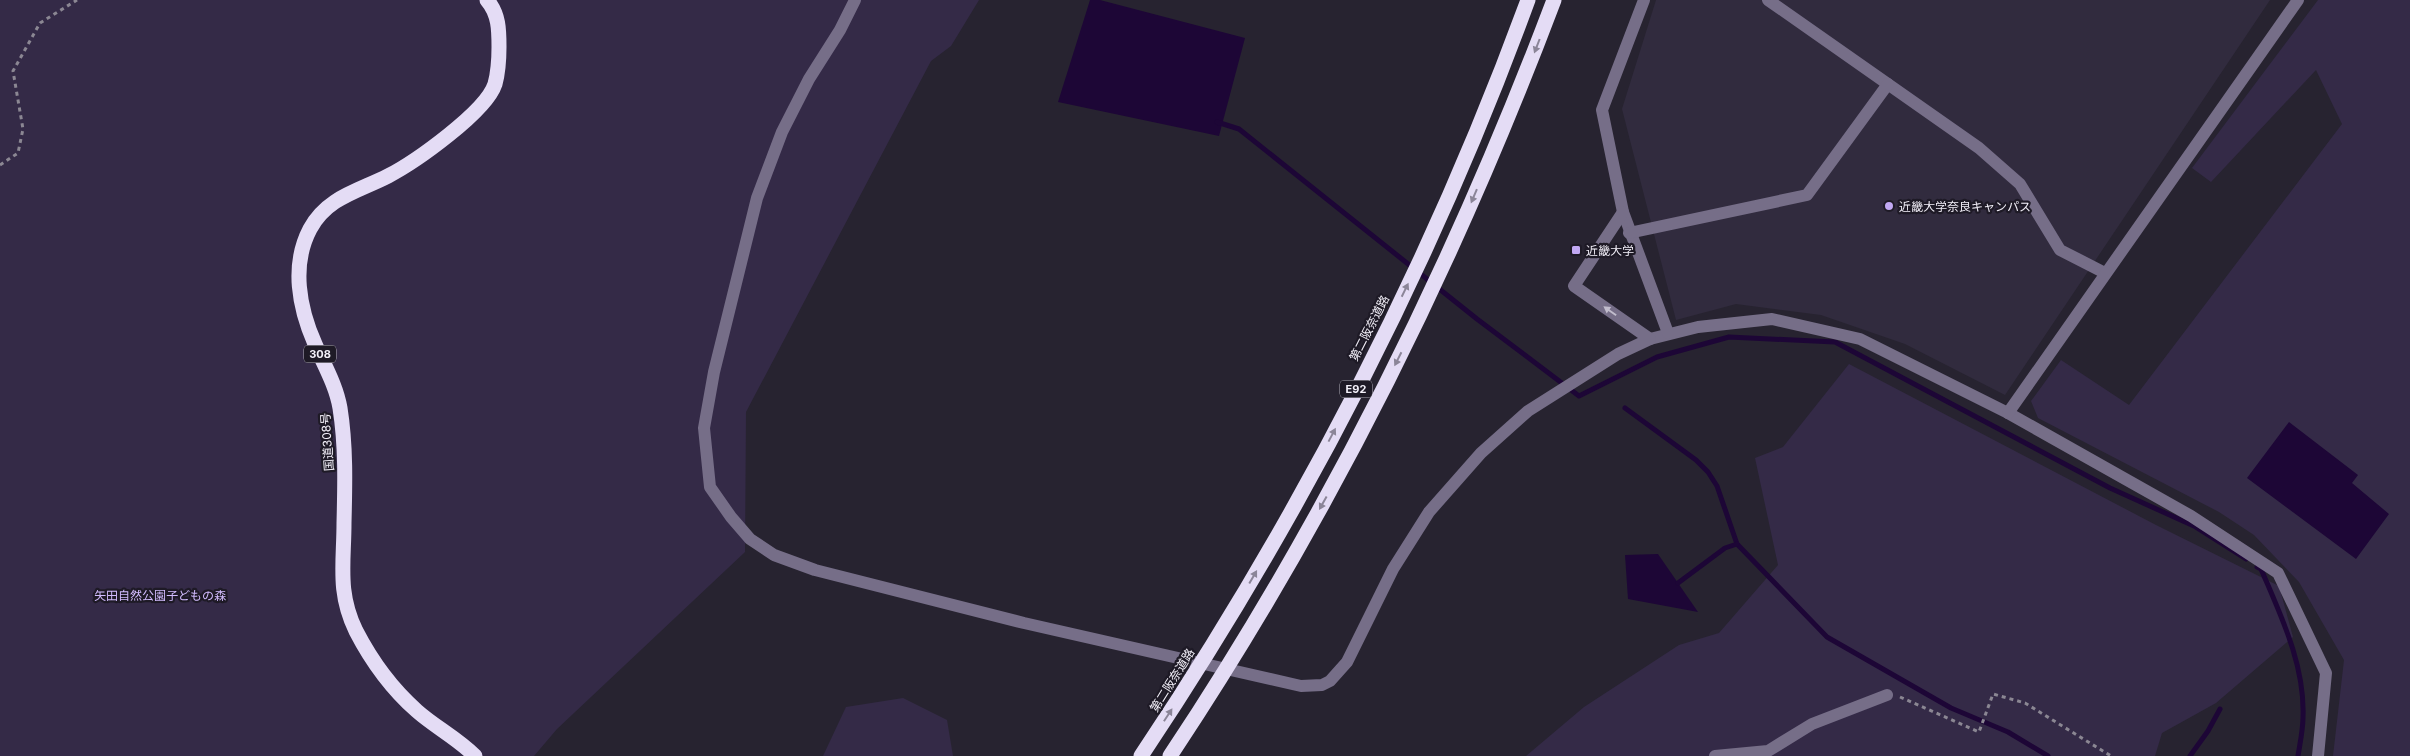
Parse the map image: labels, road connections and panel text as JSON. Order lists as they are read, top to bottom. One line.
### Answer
{"streets":{"highway":["第二阪奈道路","308","E92","国道308号"]},"parks":["矢田自然公園子どもの森"],"places":{"other":["近畿大学奈良キャンパス"],"transit":["近畿大学"]}}
